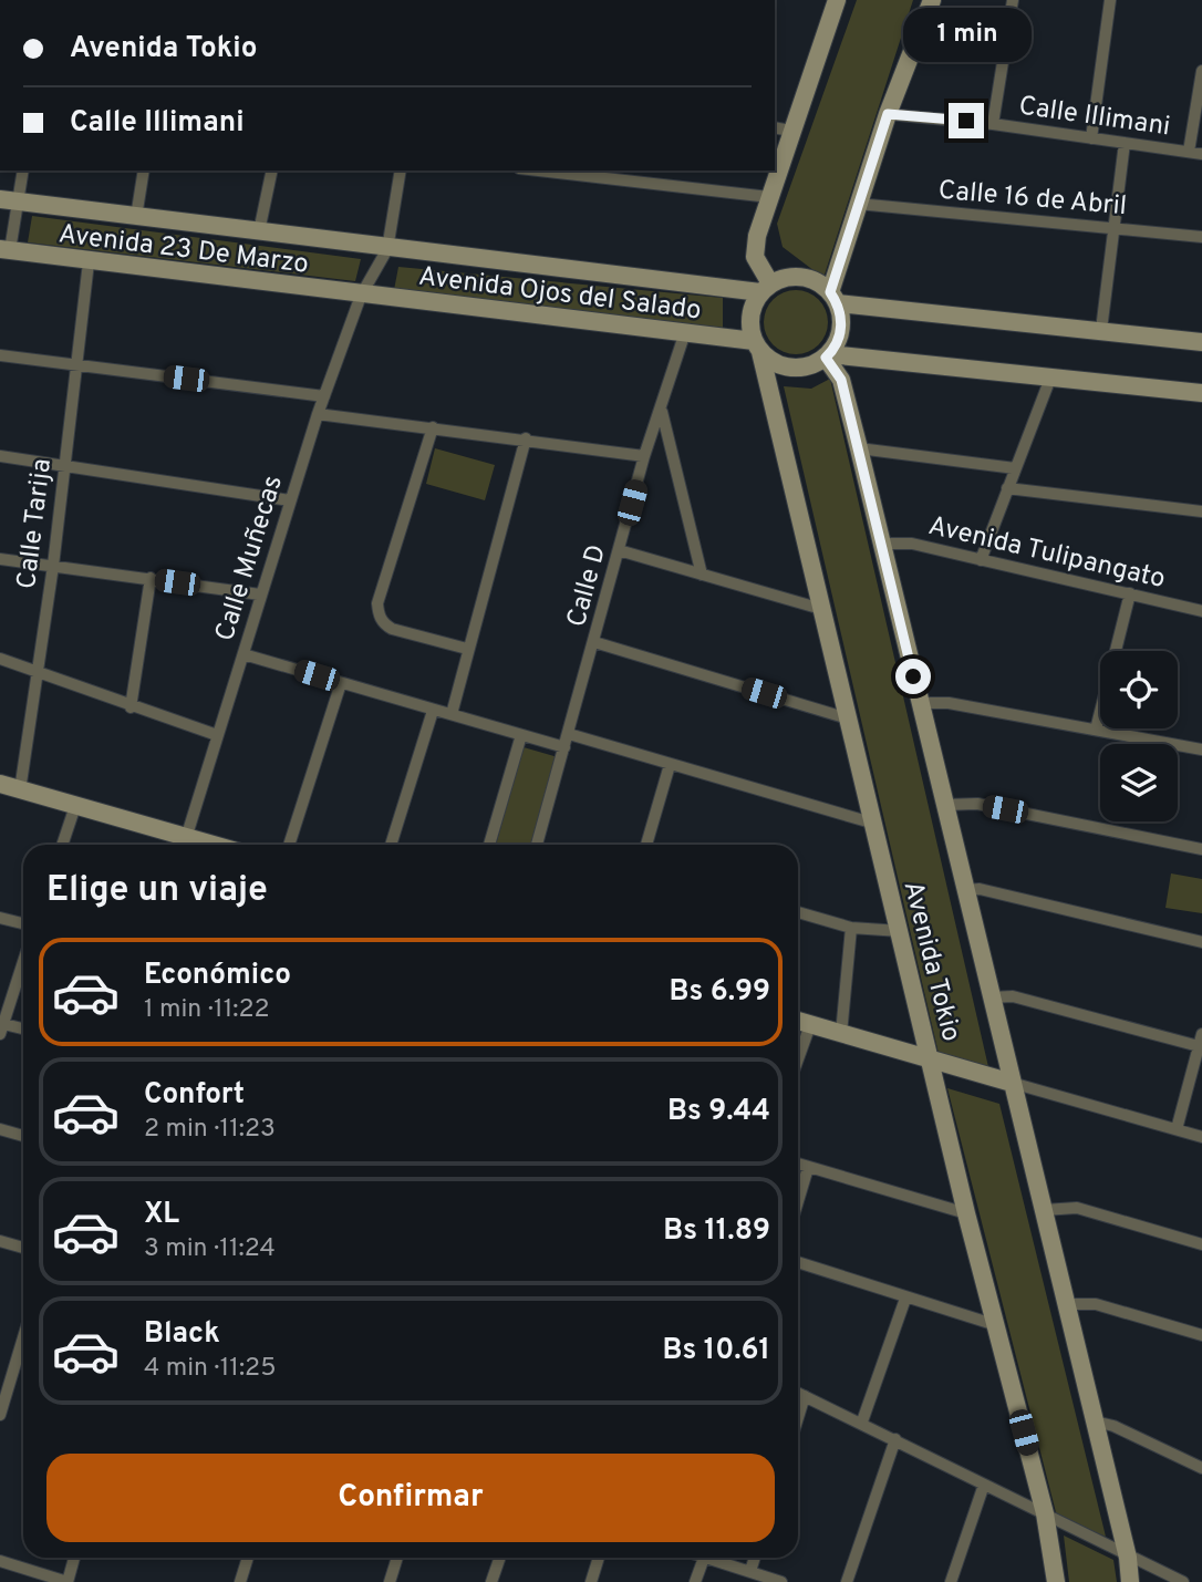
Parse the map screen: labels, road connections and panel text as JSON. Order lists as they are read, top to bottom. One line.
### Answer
{"streets":{"street":["Calle Illimani","Calle 16 de Abril","Avenida 23 De Marzo","Avenida Ojos del Salado","Calle Tarija","Avenida Tulipangato","Calle Muñecas","Calle D","Avenida Tokio"]},"crossings":[["Avenida 23 De Marzo","Avenida Ojos del Salado"],["Avenida 23 De Marzo","Calle Tarija"],["Avenida 23 De Marzo","Calle Muñecas"],["Avenida Ojos del Salado","Calle Muñecas"],["Avenida Ojos del Salado","Calle D"],["Avenida Ojos del Salado","Avenida Tokio"],["Avenida Tulipangato","Avenida Tokio"]],"page":{"banner":["Avenida Tokio","Calle Illimani"],"bubble":"1 min","heading":"Elige un viaje","list":[{"name":"Económico","note":"1 min · 11:22","value":"Bs 6.99"},{"name":"Confort","note":"2 min · 11:23","value":"Bs 9.44"},{"name":"XL","note":"3 min · 11:24","value":"Bs 11.89"},{"name":"Black","note":"4 min · 11:25","value":"Bs 10.61"}],"buttons":"Confirmar"}}
